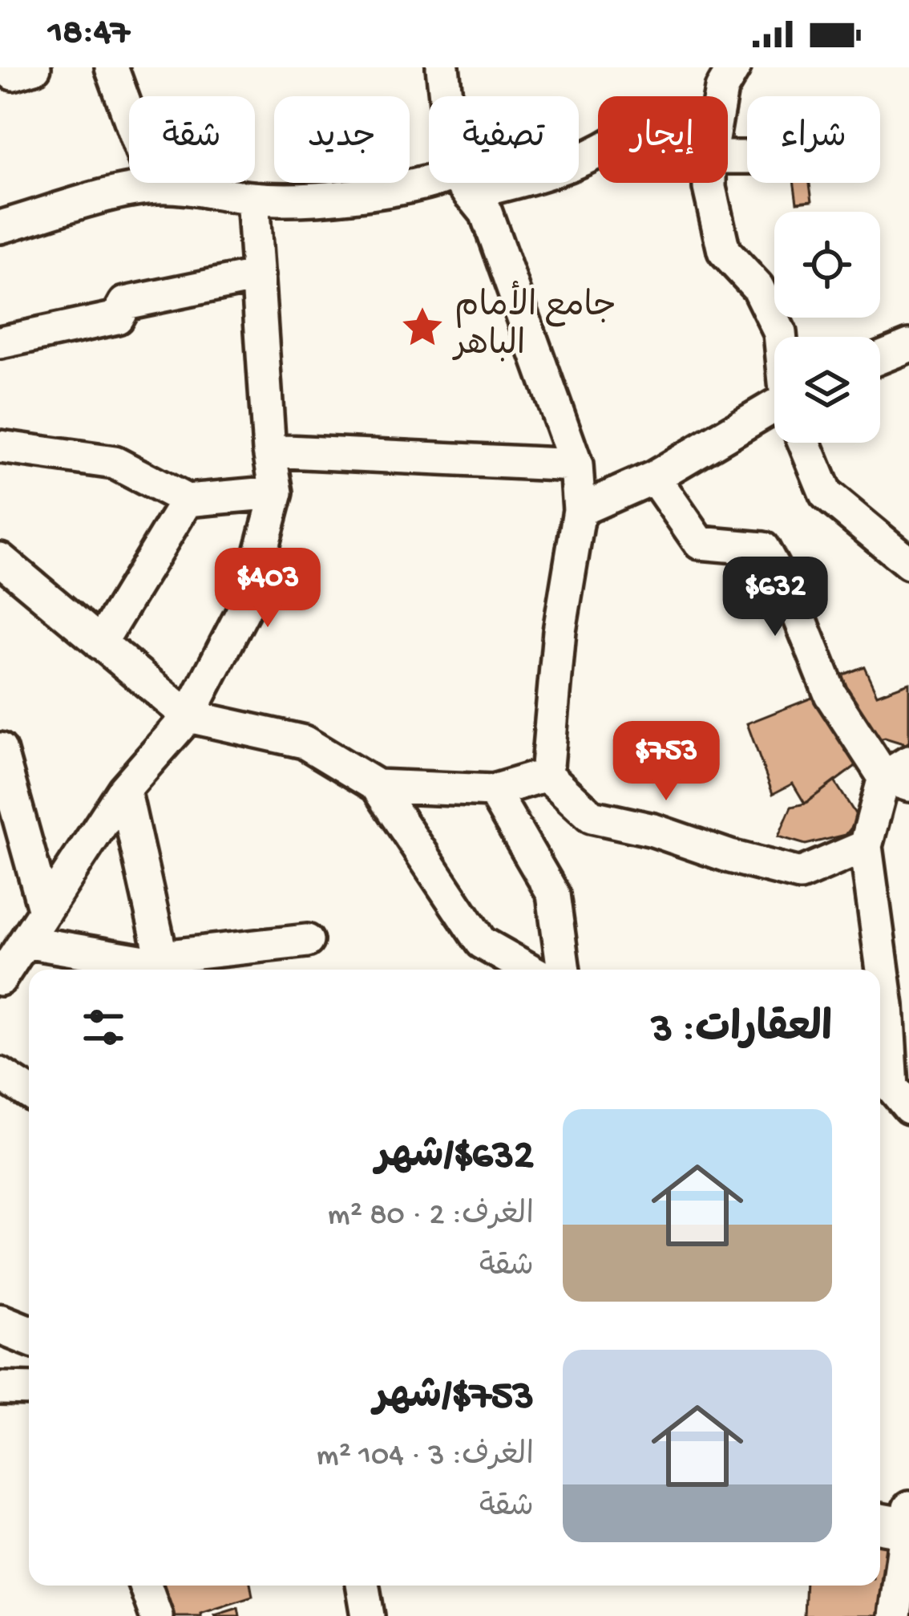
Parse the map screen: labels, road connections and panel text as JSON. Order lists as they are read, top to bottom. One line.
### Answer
{"places":{"place":["جامع الأمام الباهر"]},"page":{"status":"18:47","chip":["شراء","إيجار","تصفية","جديد","شقة"],"price":["$403","$632","$753"],"heading":"العقارات: 3","list":[{"name":"$632/شهر","note":"الغرف: 2 · 80 m² · شقة"},{"name":"$753/شهر","note":"الغرف: 3 · 104 m² · شقة"}]}}
